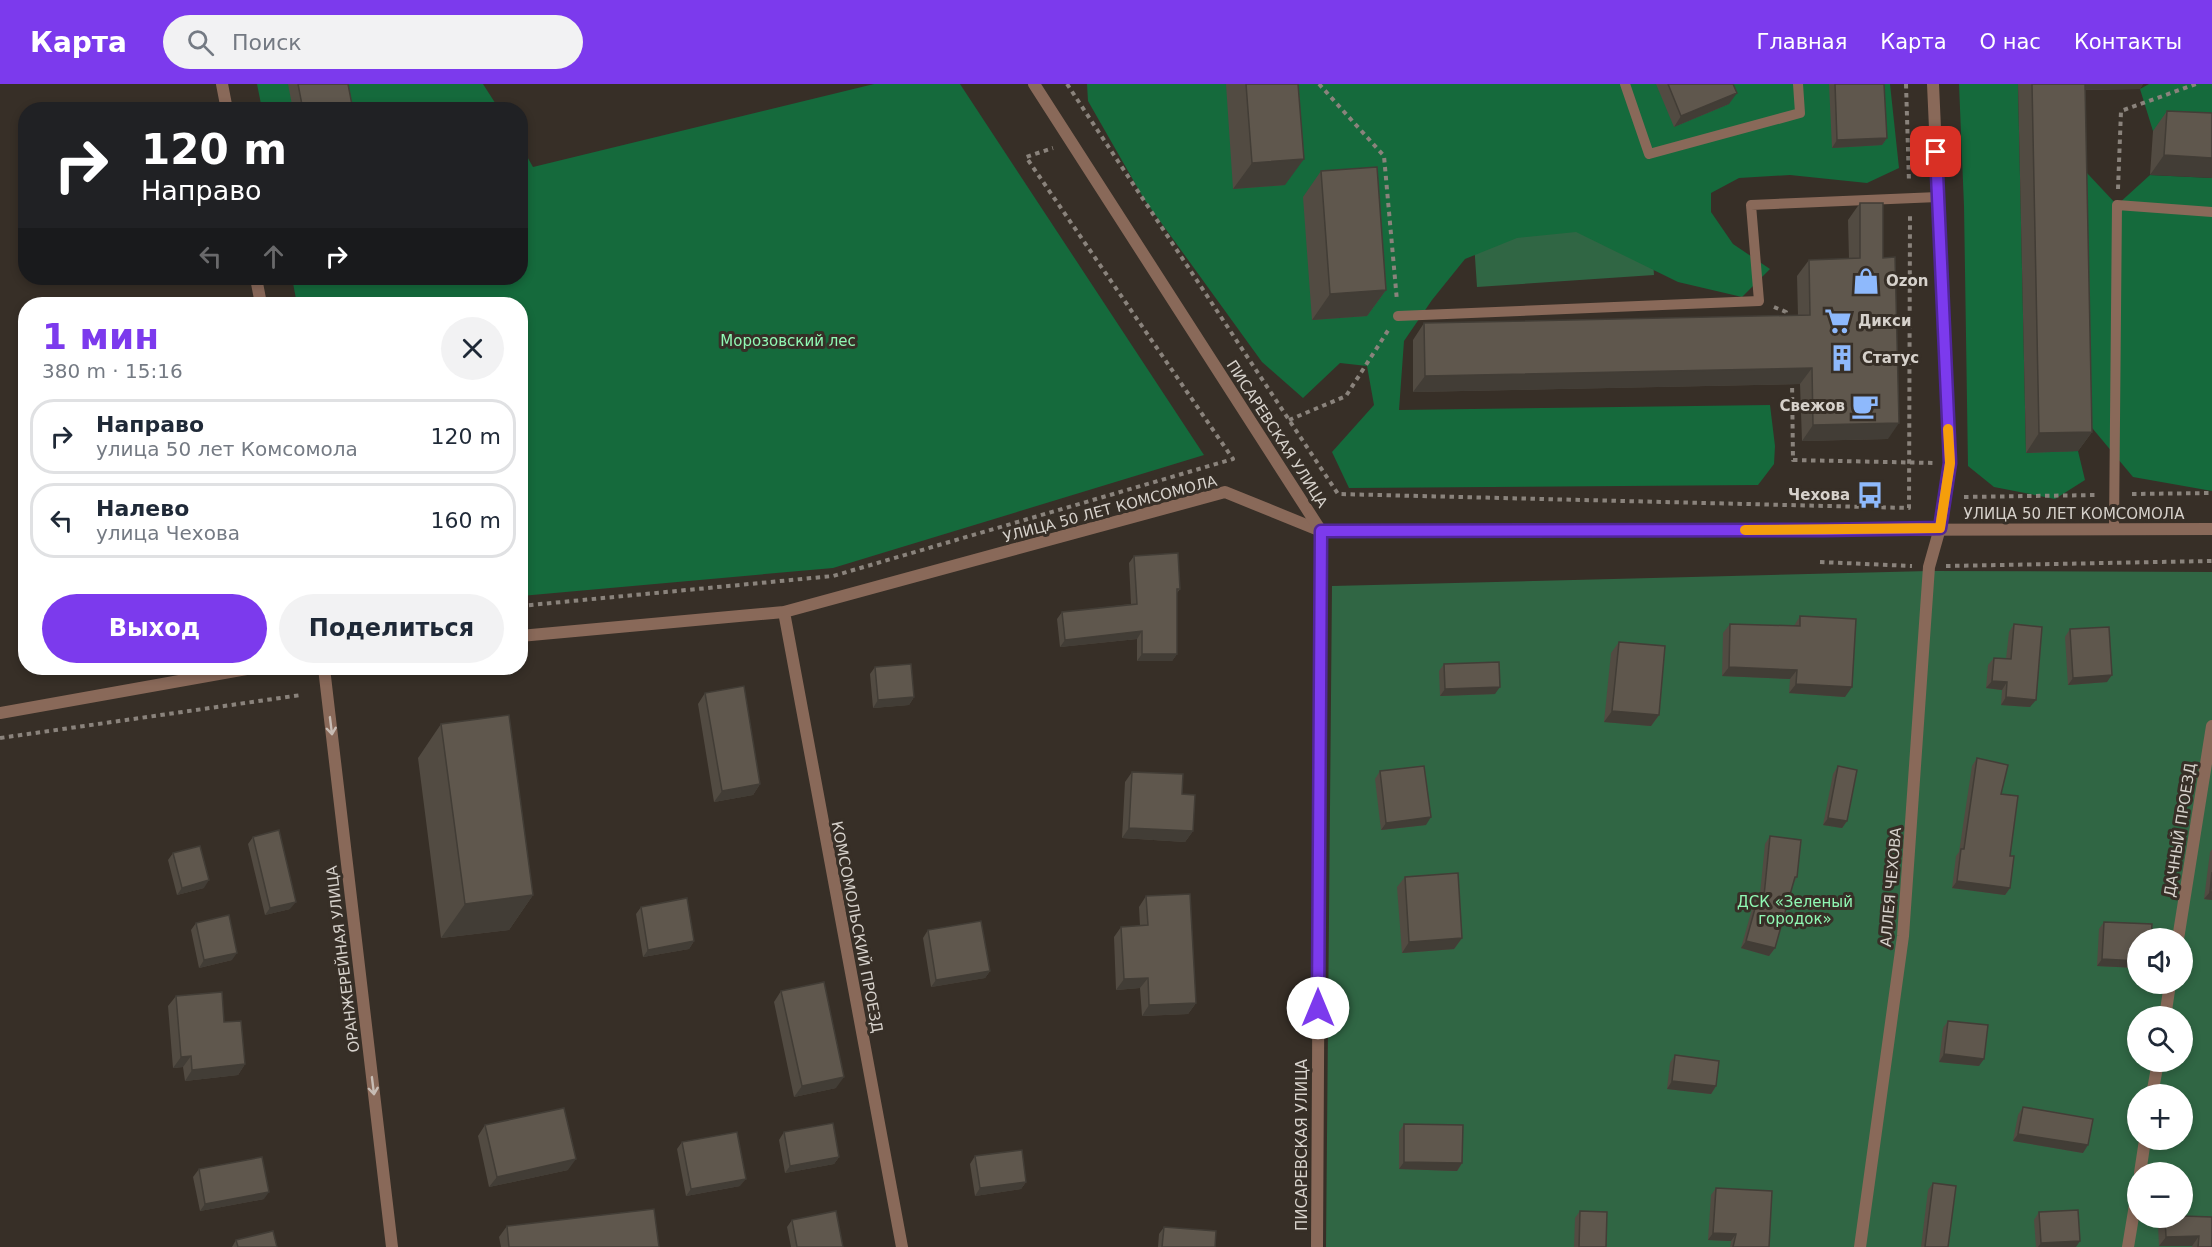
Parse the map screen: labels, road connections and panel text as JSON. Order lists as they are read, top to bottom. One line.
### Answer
{"streets":{"street":["ПИСАРЕВСКАЯ УЛИЦА","УЛИЦА 50 ЛЕТ КОМСОМОЛА","ДАЧНЫЙ ПРОЕЗД","АЛЛЕЯ ЧЕХОВА","КОМСОМОЛЬСКИЙ ПРОЕЗД","ОРАНЖЕРЕЙНАЯ УЛИЦА"]},"crossings":[["ПИСАРЕВСКАЯ УЛИЦА","УЛИЦА 50 ЛЕТ КОМСОМОЛА"],["УЛИЦА 50 ЛЕТ КОМСОМОЛА","АЛЛЕЯ ЧЕХОВА"],["УЛИЦА 50 ЛЕТ КОМСОМОЛА","КОМСОМОЛЬСКИЙ ПРОЕЗД"]],"one_way":["ОРАНЖЕРЕЙНАЯ УЛИЦА"],"parks":["Морозовский лес","ДСК «Зеленый городок»"],"places":{"shop":["Ozon"],"supermarket":["Дикси"],"building":["Статус"],"cafe":["Свежов"],"bus stop":["Чехова"]},"page":{"header":"Карта","search":"Поиск","nav":["Главная","Карта","О нас","Контакты"],"turn":["120 m","Направо"],"heading":["1 мин","380 m · 15:16"],"list":[{"name":"Направо","note":"улица 50 лет Комсомола","value":"120 m"},{"name":"Налево","note":"улица Чехова","value":"160 m"}],"buttons":["Выход","Поделиться"],"map_buttons":["+","−"]}}
